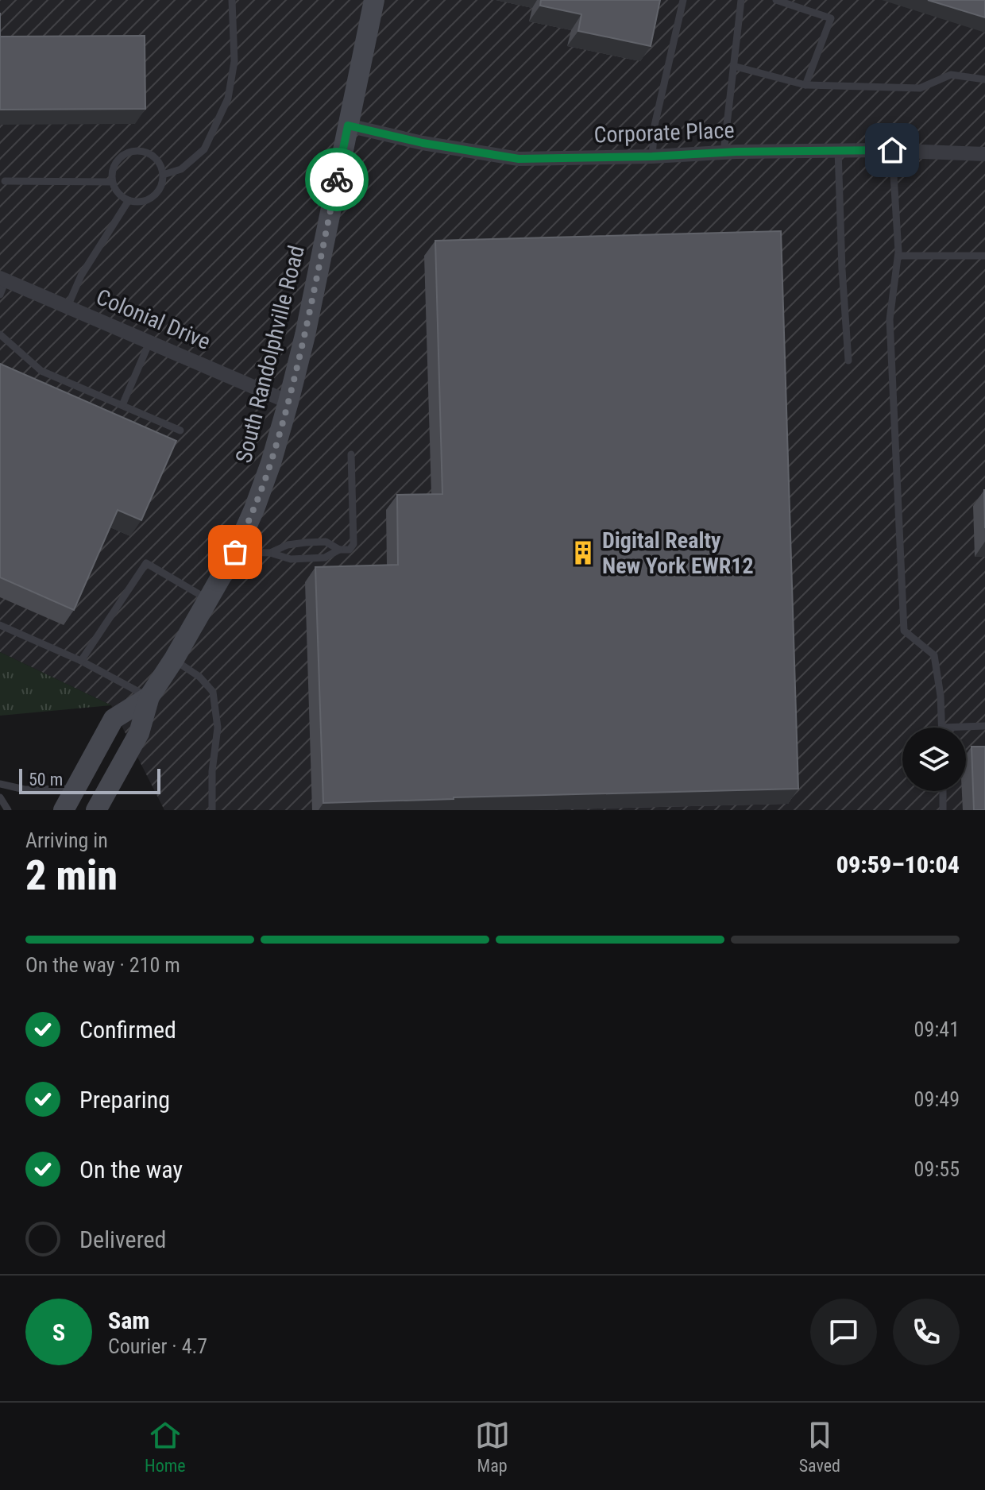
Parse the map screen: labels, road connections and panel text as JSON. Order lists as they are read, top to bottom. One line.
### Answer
{"streets":{"main road":["South Randolphville Road"],"street":["Corporate Place","Colonial Drive"]},"crossings":[["Corporate Place","South Randolphville Road"],["Colonial Drive","South Randolphville Road"]],"places":{"building":["Digital Realty New York EWR12"]},"scale_bar":"50 m","page":{"scale":"50 m","heading":["2 min","Arriving in","09:59–10:04"],"panel":["Sam","Courier · 4.7"],"bar":"On the way · 210 m","list":[["Confirmed","09:41"],["Preparing","09:49"],["On the way","09:55"],"Delivered"],"round":"S","tabs":["Home","Map","Saved"]}}
